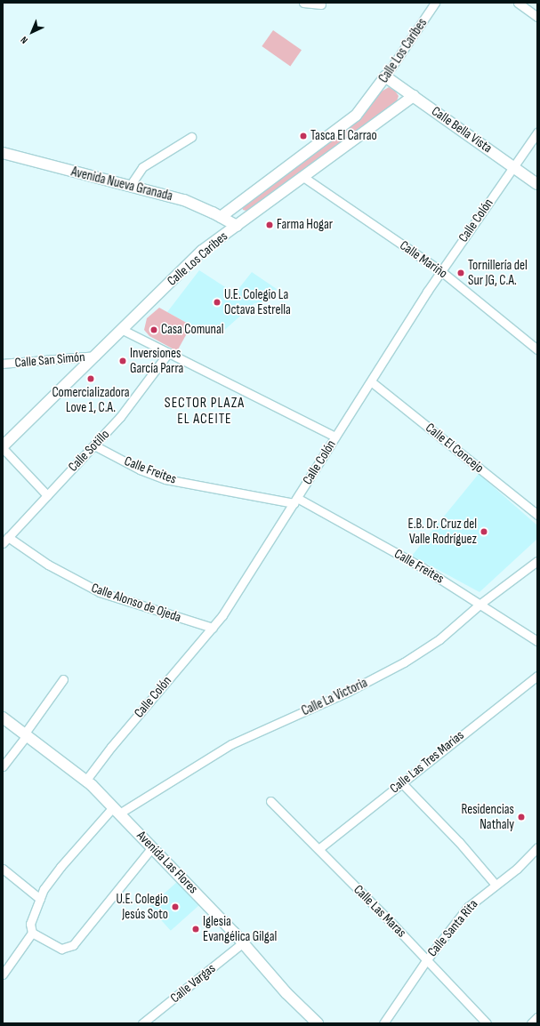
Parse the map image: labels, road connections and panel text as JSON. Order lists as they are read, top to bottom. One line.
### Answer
{"streets":{"street":["Calle Los Caribes","Calle Bella Vista","Avenida Nueva Granada","Calle Colón","Calle Mariño","Calle San Simón","Calle El Concejo","Calle Sotillo","Calle Freites","Calle Alonso de Ojeda","Calle La Victoria","Calle Las Tres Marías","Avenida Las Flores","Calle Las Maras","Calle Santa Rita","Calle Vargas"]},"crossings":[["Calle Los Caribes","Calle Bella Vista"],["Calle Los Caribes","Avenida Nueva Granada"],["Calle Los Caribes","Calle Mariño"],["Calle Los Caribes","Calle San Simón"],["Calle Bella Vista","Calle Colón"],["Calle Colón","Calle Mariño"],["Calle Colón","Calle El Concejo"],["Calle Colón","Calle Freites"],["Calle Colón","Calle Alonso de Ojeda"],["Calle Colón","Avenida Las Flores"],["Calle Sotillo","Calle Freites"],["Calle Sotillo","Calle Alonso de Ojeda"],["Calle Freites","Calle La Victoria"],["Calle La Victoria","Avenida Las Flores"],["Calle Las Tres Marías","Calle Las Maras"],["Avenida Las Flores","Calle Vargas"],["Calle Las Maras","Calle Santa Rita"]],"districts":["SECTOR PLAZA EL ACEITE"],"places":["Tasca El Carrao","Farma Hogar","Tornillería del Sur JG, C.A.","U.E. Colegio La Octava Estrella","Casa Comunal","Inversiones García Parra","Comercializadora Love 1, C.A.","E.B. Dr. Cruz del Valle Rodríguez","Residencias Nathaly","U.E. Colegio Jesús Soto","Iglesia Evangélica Gilgal"],"north":"bottom left"}
